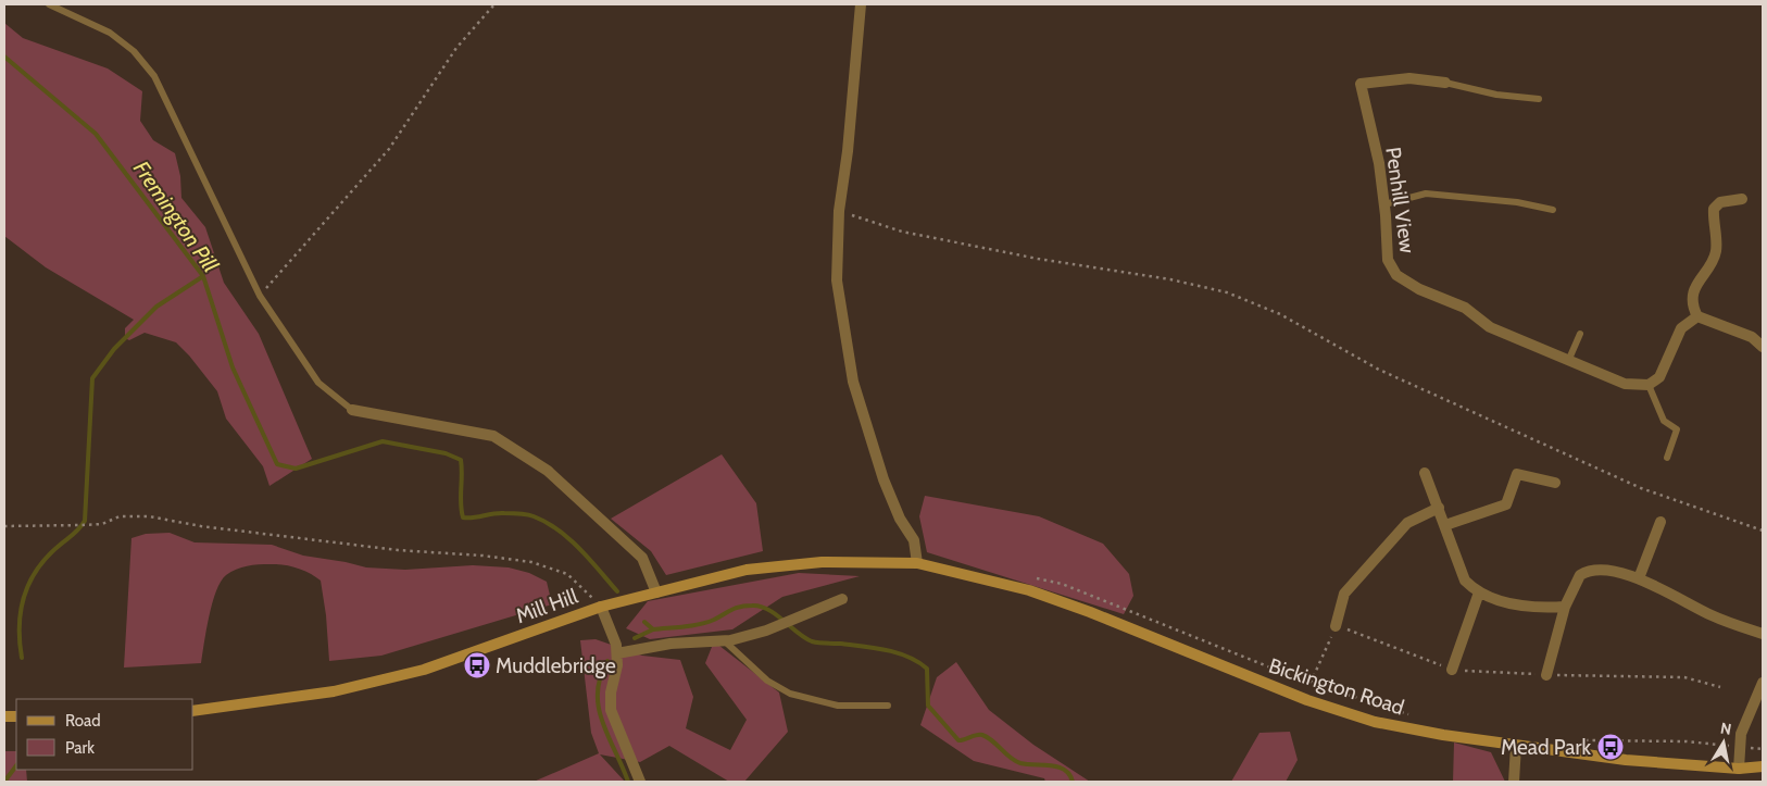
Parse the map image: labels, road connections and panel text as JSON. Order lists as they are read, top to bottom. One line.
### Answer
{"streets":{"main road":["Mill Hill","Bickington Road"],"street":["Penhill View"]},"crossings":[["Mill Hill","Bickington Road"]],"water":["Fremington Pill"],"places":{"bus stop":["Muddlebridge","Mead Park"]},"legend":["Road","Park"],"north":"top"}
